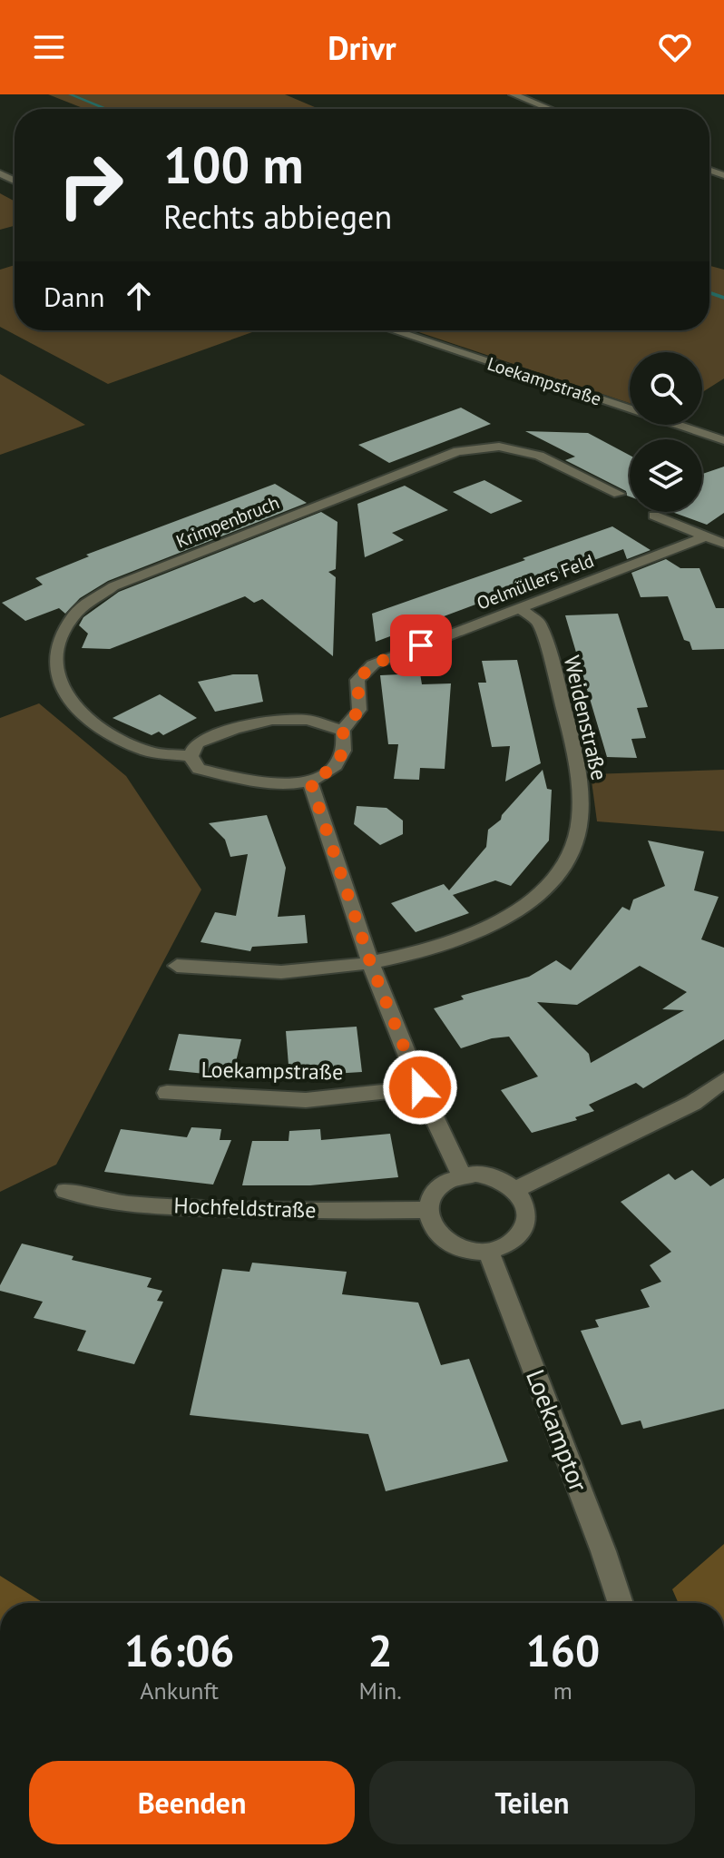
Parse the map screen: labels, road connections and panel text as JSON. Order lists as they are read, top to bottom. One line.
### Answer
{"streets":{"street":["Loekampstraße","Krimpenbruch","Oelmüllers Feld","Weidenstraße","Hochfeldstraße","Loekamptor"]},"crossings":[["Oelmüllers Feld","Weidenstraße"],["Hochfeldstraße","Loekamptor"]],"page":{"header":"Drivr","turn":["100 m","Rechts abbiegen"],"then":"Dann","eta":["16:06","Ankunft","2","Min.","160","m"],"buttons":["Beenden","Teilen"]}}
